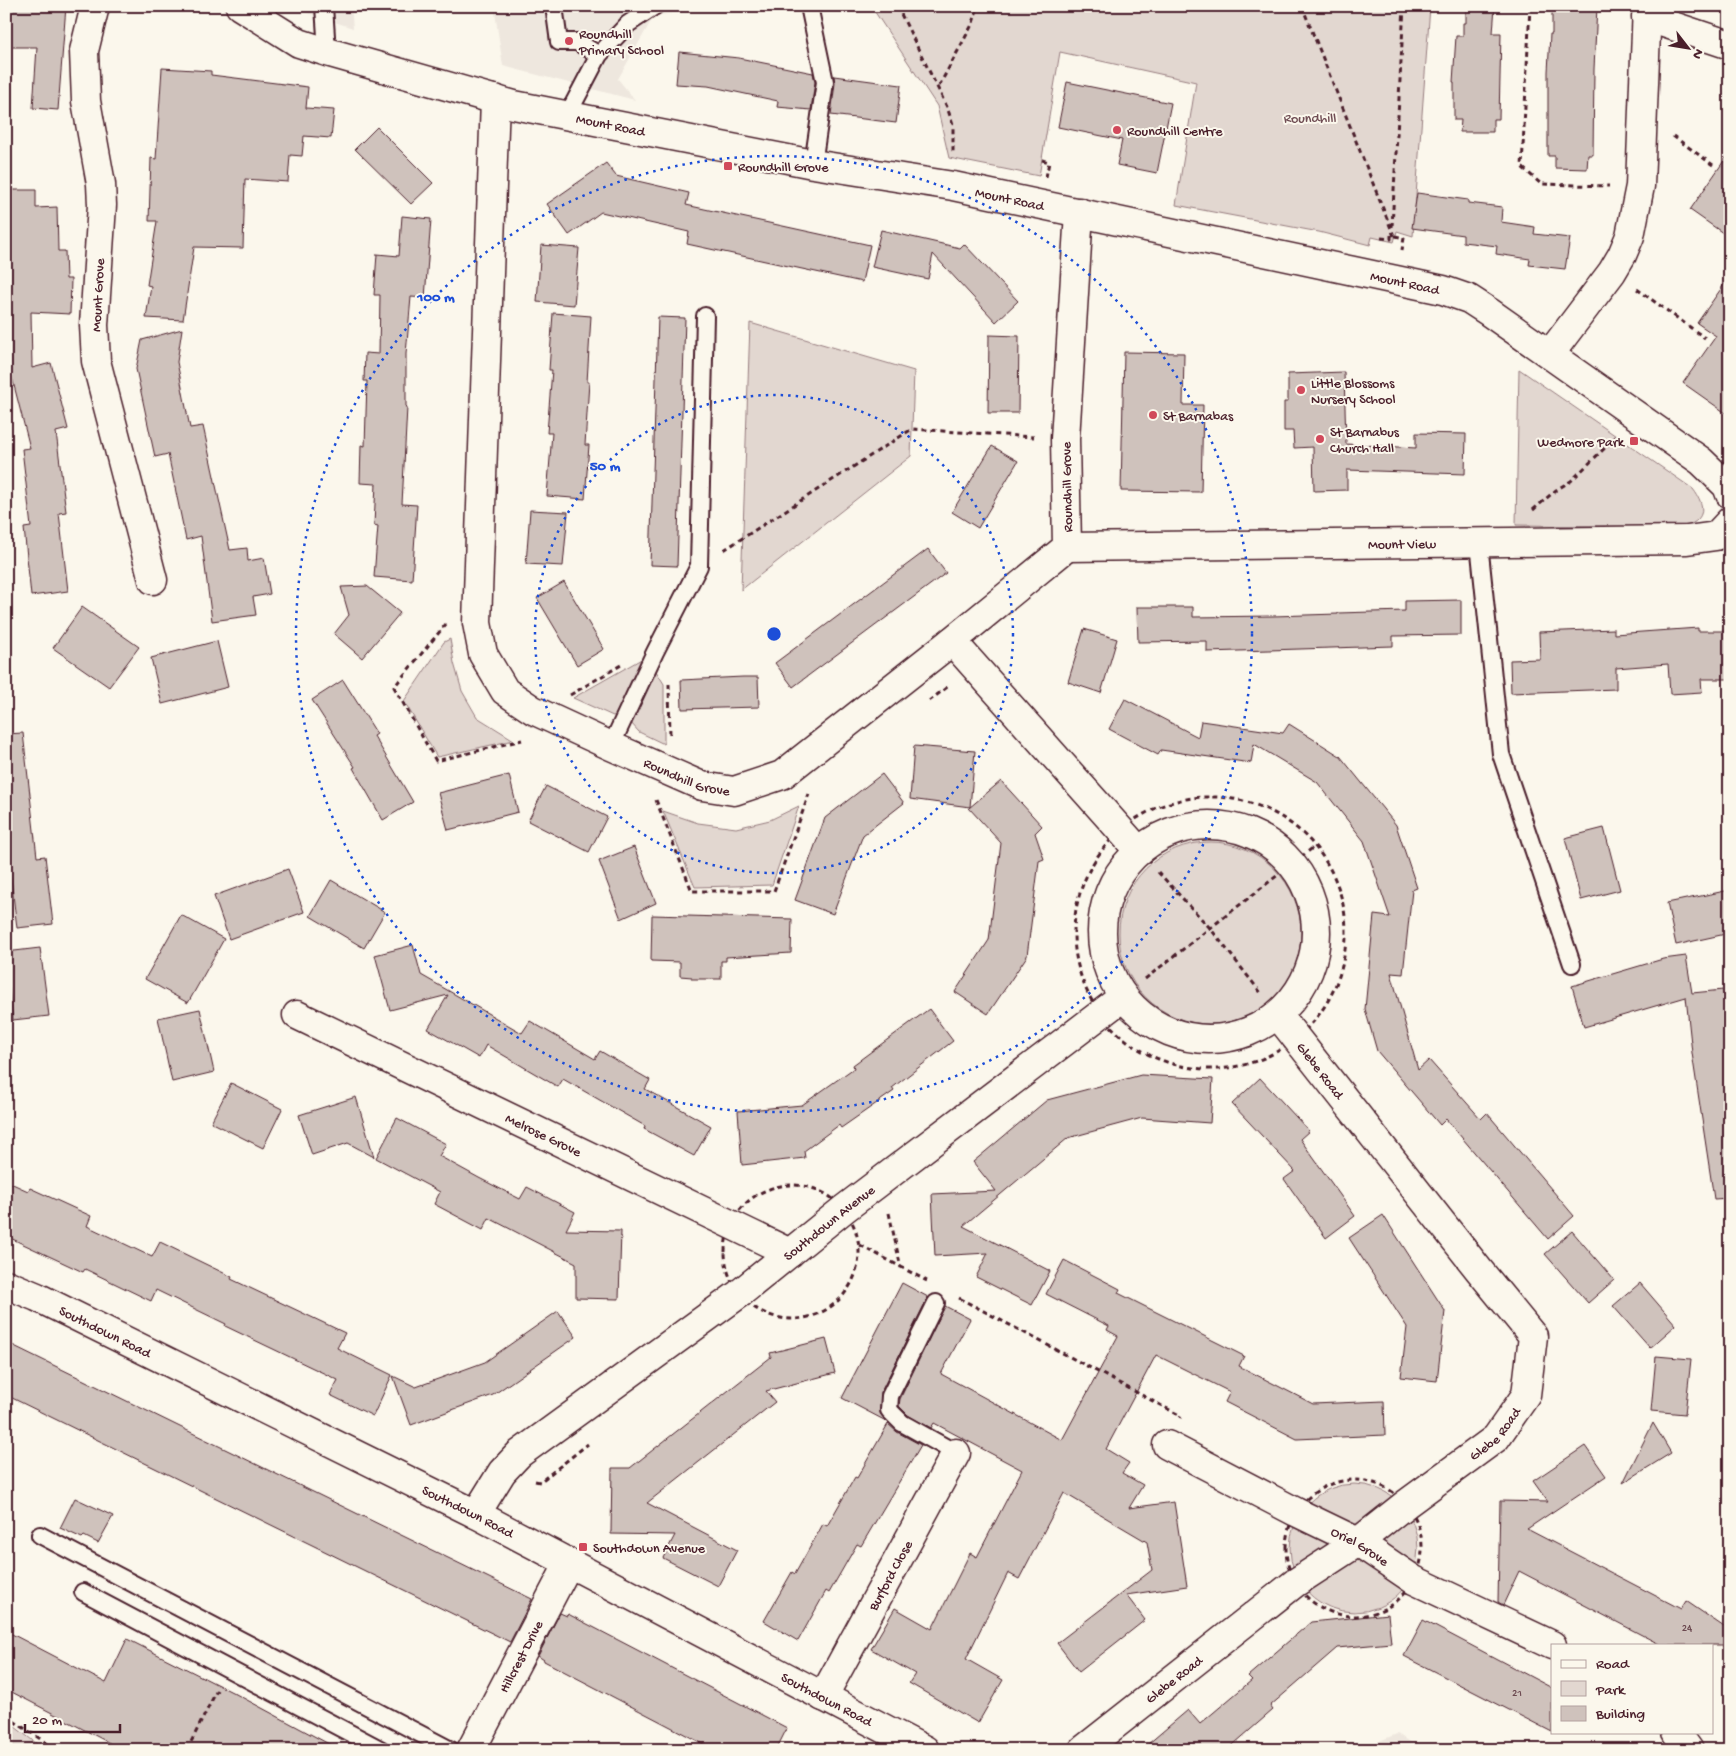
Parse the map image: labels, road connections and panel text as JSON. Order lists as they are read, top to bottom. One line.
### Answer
{"streets":{"street":["Mount Road","Mount Grove","Roundhill Grove","Mount View","Glebe Road","Melrose Grove","Southdown Avenue","Southdown Road","Oriel Grove","Burford Close","Hillcrest Drive"]},"crossings":[["Mount Road","Roundhill Grove"],["Roundhill Grove","Mount View"],["Glebe Road","Oriel Grove"],["Melrose Grove","Southdown Avenue"],["Southdown Avenue","Southdown Road"],["Southdown Road","Burford Close"],["Southdown Road","Hillcrest Drive"]],"parks":["Roundhill"],"places":{"other":["Roundhill Primary School","Roundhill Centre","Little Blossoms Nursery School","St Barnabas","St Barnabus Church Hall"],"transit":["Roundhill Grove","Wedmore Park","Southdown Avenue"]},"house_numbers":["24","21"],"legend":["Road","Park","Building"],"scale_bar":"20 m","north":"bottom right","rings":["100 m","50 m"]}
